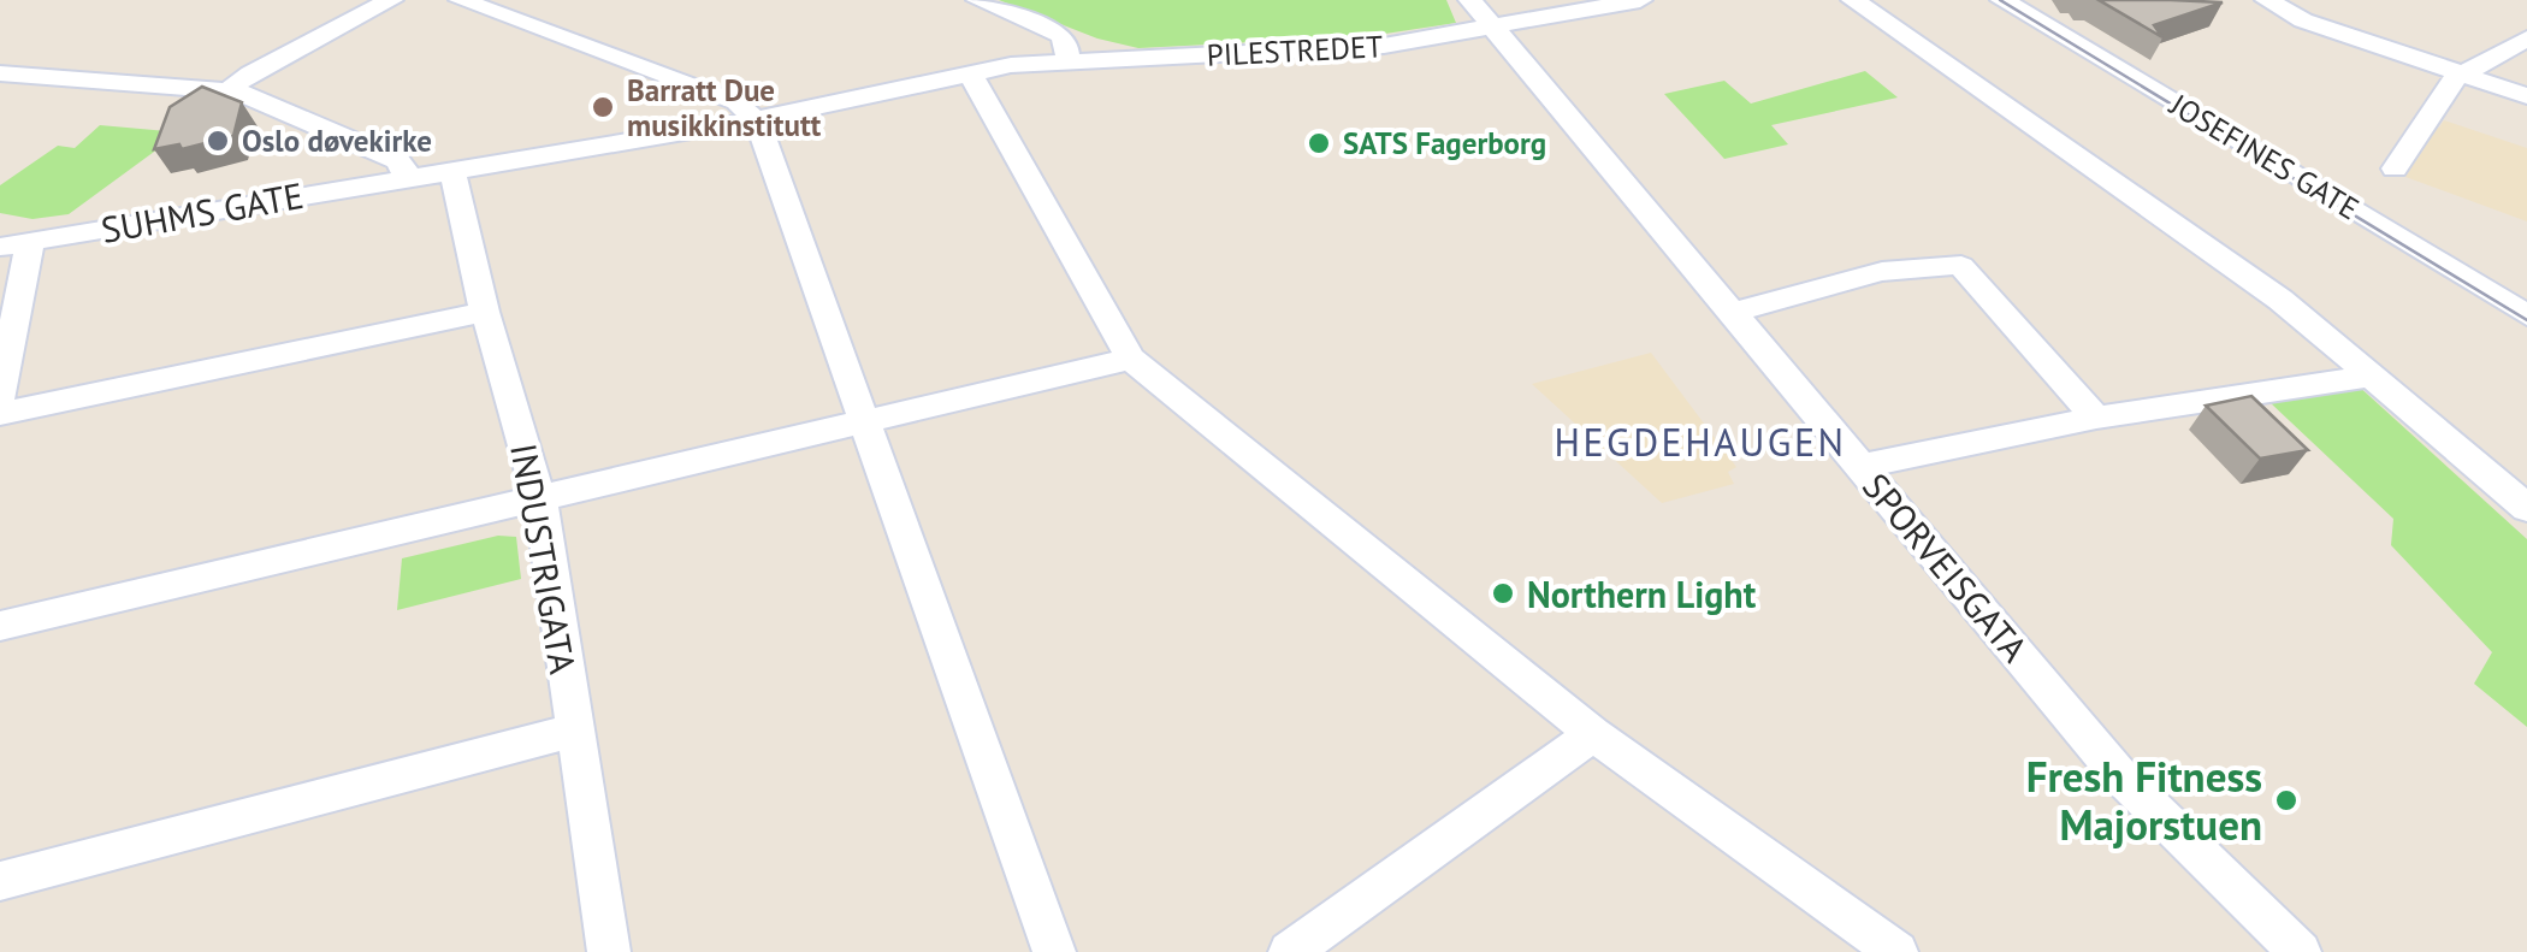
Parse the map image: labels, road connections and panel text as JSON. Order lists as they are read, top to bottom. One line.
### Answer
{"streets":{"street":["PILESTREDET","JOSEFINES GATE","SUHMS GATE","INDUSTRIGATA","SPORVEISGATA"]},"crossings":[["PILESTREDET","SUHMS GATE"],["PILESTREDET","SPORVEISGATA"],["SUHMS GATE","INDUSTRIGATA"]],"districts":["HEGDEHAUGEN"],"places":["Barratt Due musikkinstitutt","Oslo døvekirke","SATS Fagerborg","Northern Light","Fresh Fitness Majorstuen"]}
